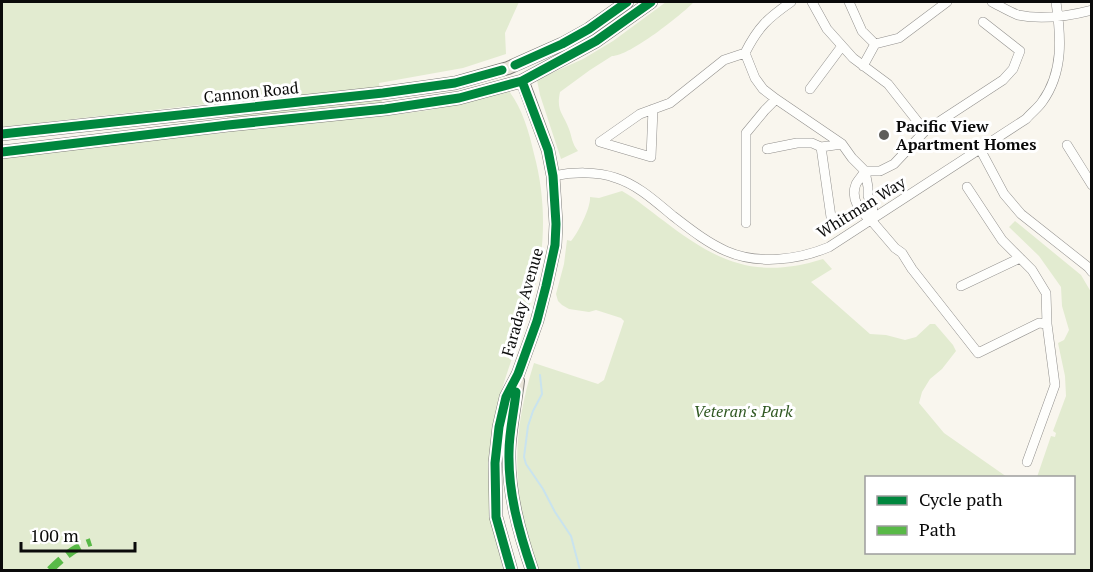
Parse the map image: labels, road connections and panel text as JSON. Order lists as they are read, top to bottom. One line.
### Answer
{"streets":{"main road":["Cannon Road","Faraday Avenue"],"street":["Whitman Way"]},"crossings":[["Cannon Road","Faraday Avenue"],["Whitman Way","Faraday Avenue"]],"parks":["Veteran's Park"],"places":["Pacific View Apartment Homes"],"legend":["Cycle path","Path"],"scale_bar":"100 m"}
